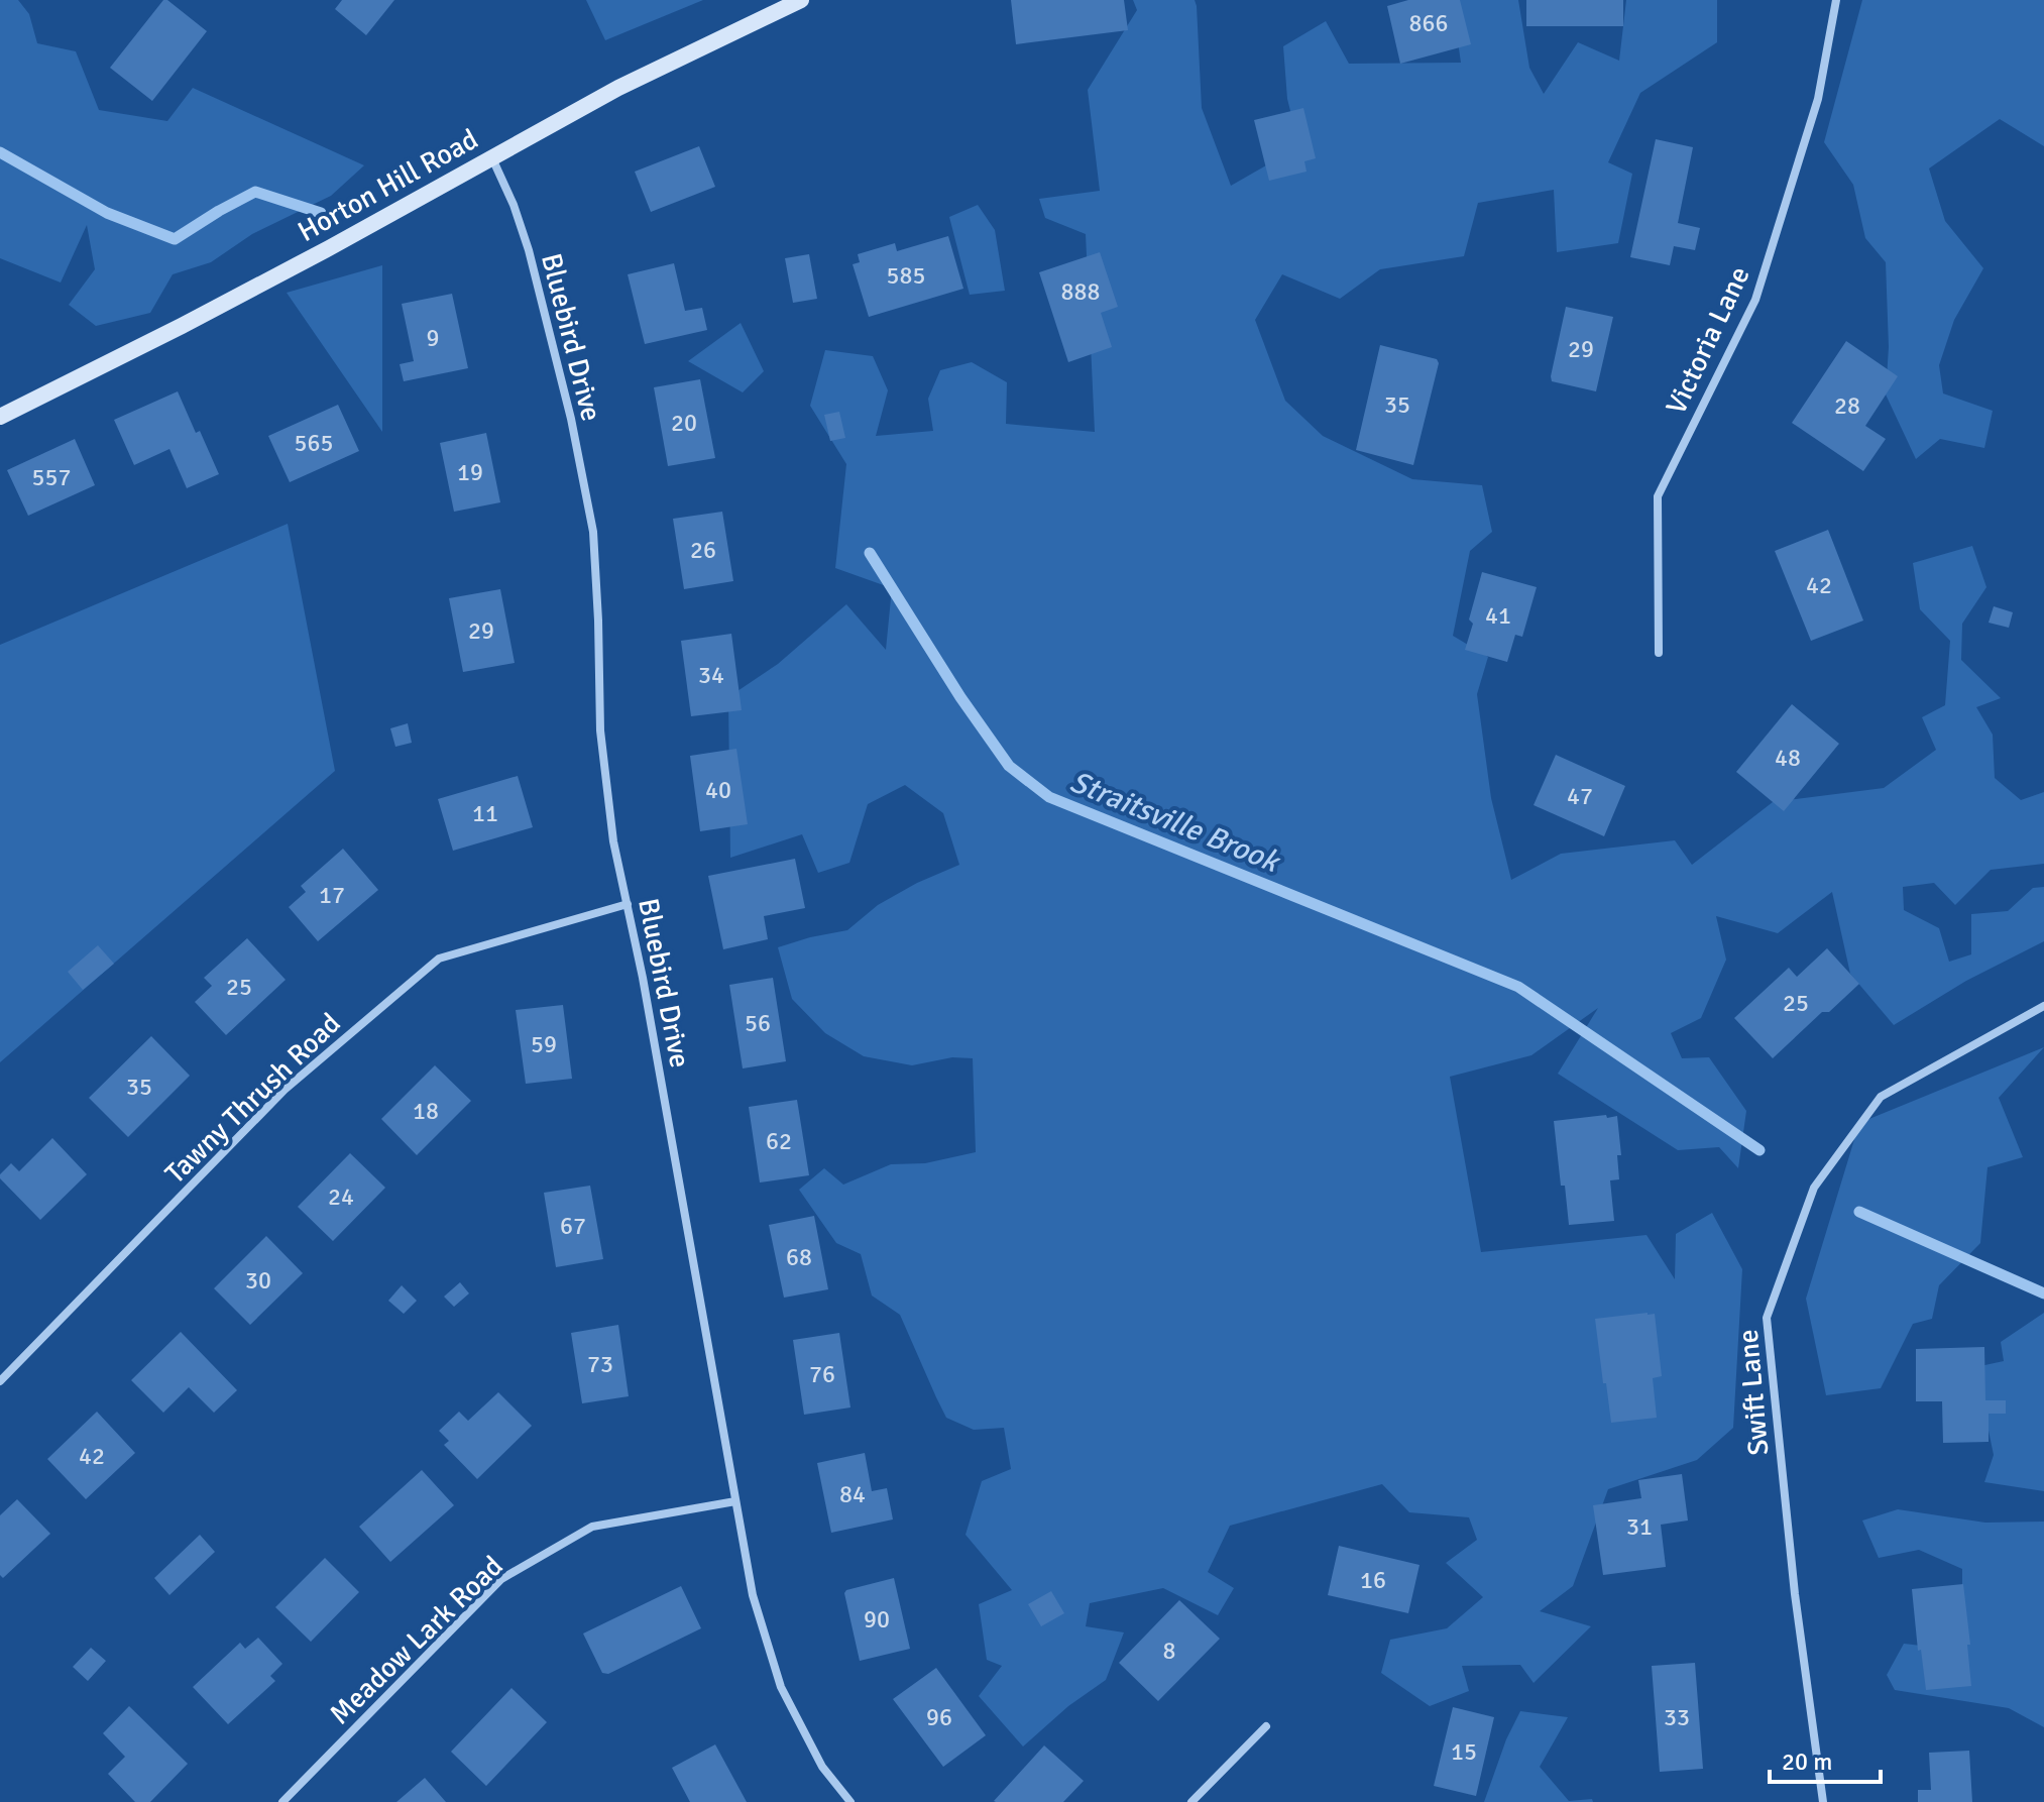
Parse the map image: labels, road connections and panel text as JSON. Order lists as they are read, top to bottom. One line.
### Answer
{"streets":{"street":["Horton Hill Road","Bluebird Drive","Victoria Lane","Tawny Thrush Road","Swift Lane","Meadow Lark Road"]},"crossings":[["Horton Hill Road","Bluebird Drive"],["Bluebird Drive","Tawny Thrush Road"],["Bluebird Drive","Meadow Lark Road"]],"water":["Straitsville Brook"],"house_numbers":["866","585","888","9","29","35","28","20","565","19","557","26","42","41","29","34","48","40","47","11","17","25","25","56","59","35","18","62","24","67","68","30","73","76","42","84","31","16","90","8","96","33","15"],"scale_bar":"20 m"}
